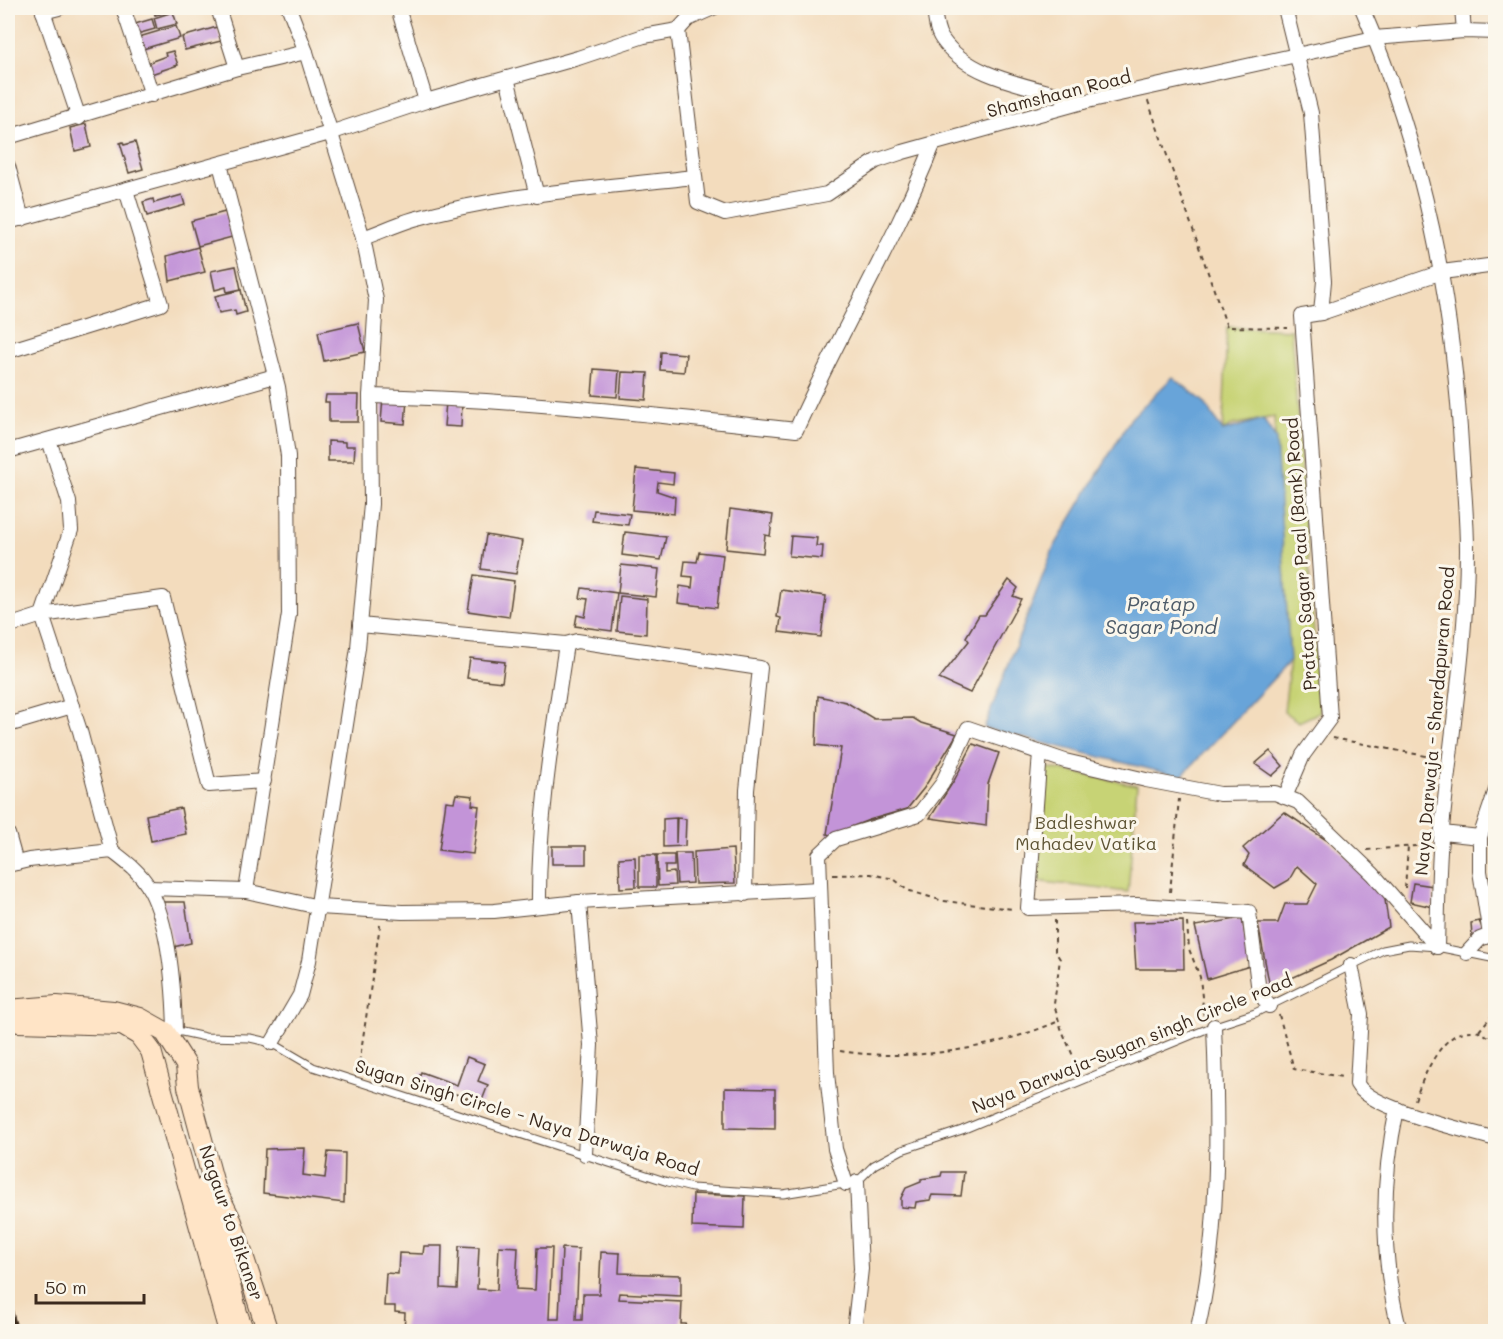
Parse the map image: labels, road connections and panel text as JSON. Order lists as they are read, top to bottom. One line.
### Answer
{"streets":{"main road":["Nagaur to Bikaner"],"street":["Shamshaan Road","Pratap Sagar Paal (Bank) Road","Naya Darwaja - Shardapuran Road"],"lane":["Naya Darwaja-Sugan singh Circle road","Sugan Singh Circle - Naya Darwaja Road"]},"crossings":[["Shamshaan Road","Naya Darwaja - Shardapuran Road"],["Naya Darwaja - Shardapuran Road","Naya Darwaja-Sugan singh Circle road"],["Naya Darwaja-Sugan singh Circle road","Sugan Singh Circle - Naya Darwaja Road"]],"water":["Pratap Sagar Pond"],"parks":["Badleshwar Mahadev Vatika"],"scale_bar":"50 m"}
